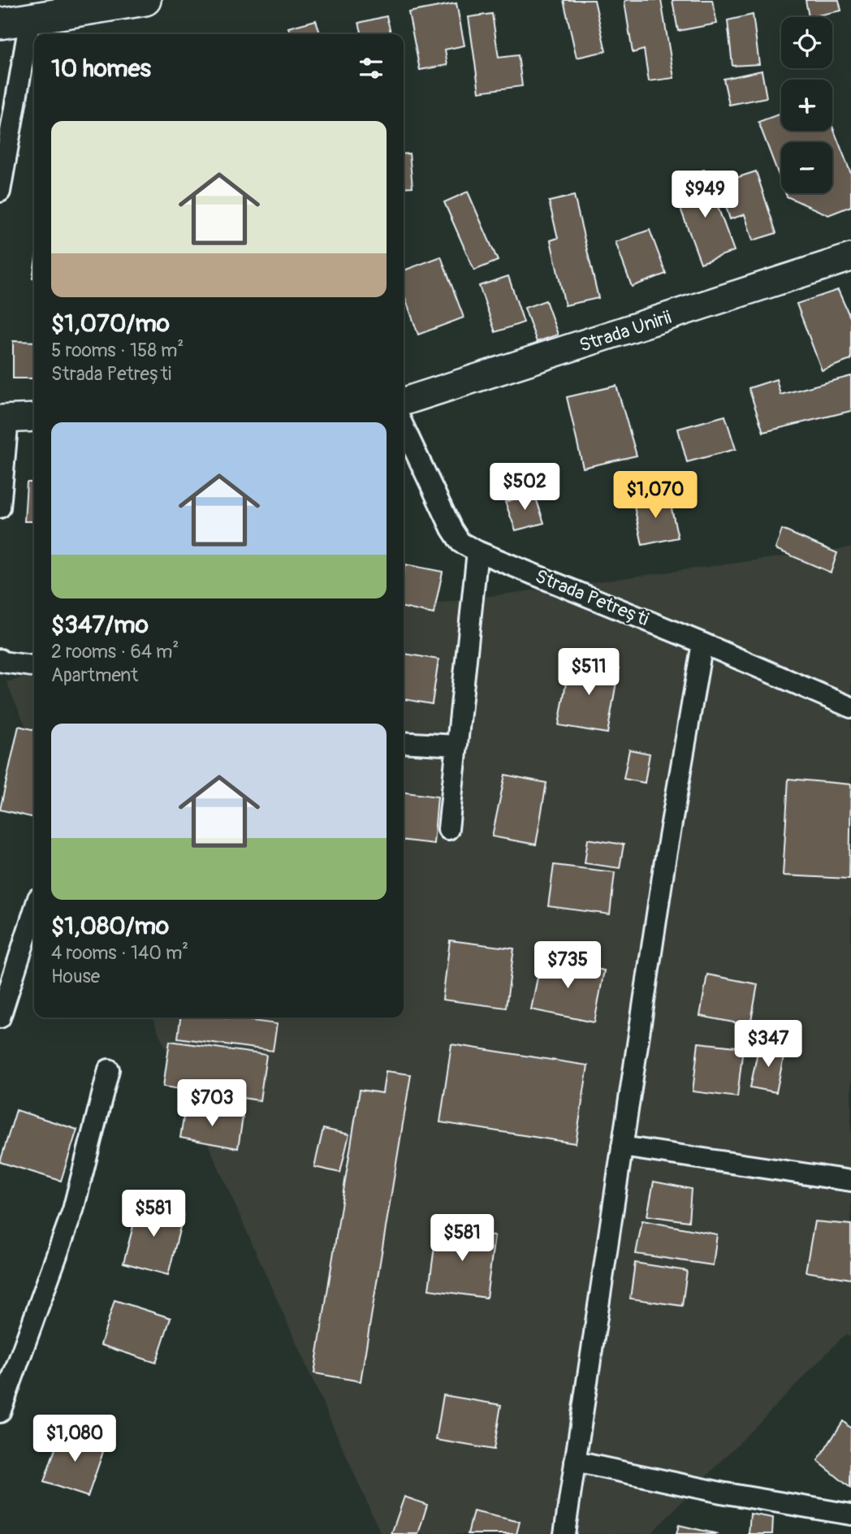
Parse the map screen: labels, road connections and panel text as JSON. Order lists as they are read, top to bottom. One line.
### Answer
{"streets":{"main road":["Strada Unirii"],"street":["Strada Petrești"]},"page":{"map_buttons":["+","−"],"heading":"10 homes","list":[{"name":"$1,070/mo","note":"5 rooms · 158 m² · Strada Petrești"},{"name":"$347/mo","note":"2 rooms · 64 m² · Apartment"},{"name":"$1,080/mo","note":"4 rooms · 140 m² · House"}],"price":["$949","$502","$1,070","$511","$735","$347","$703","$581","$581","$1,080"]}}
